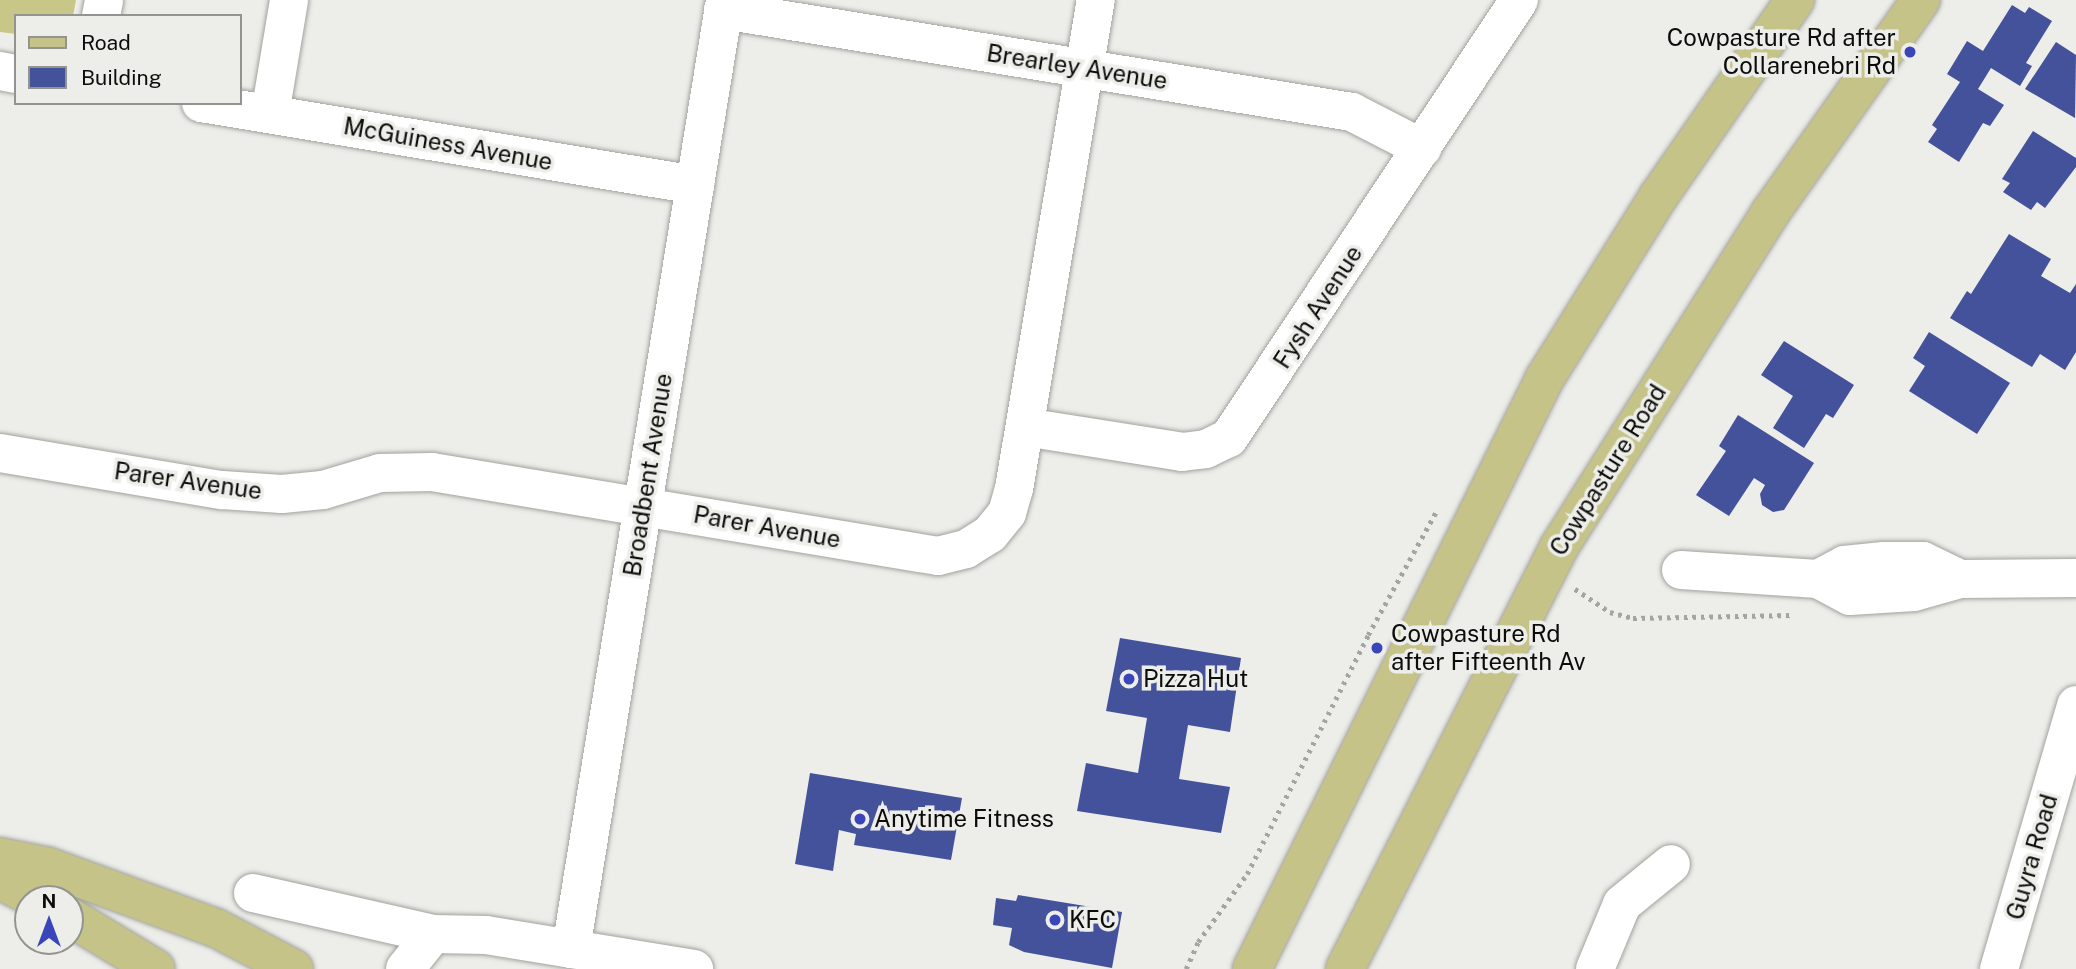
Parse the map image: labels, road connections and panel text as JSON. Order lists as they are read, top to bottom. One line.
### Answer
{"streets":{"main road":["Cowpasture Road"],"street":["Brearley Avenue","McGuiness Avenue","Fysh Avenue","Broadbent Avenue","Parer Avenue","Guyra Road"]},"crossings":[["Brearley Avenue","Fysh Avenue"],["Brearley Avenue","Broadbent Avenue"],["Brearley Avenue","Parer Avenue"],["McGuiness Avenue","Broadbent Avenue"],["Fysh Avenue","Parer Avenue"],["Broadbent Avenue","Parer Avenue"]],"places":["Cowpasture Rd after Collarenebri Rd","Cowpasture Rd after Fifteenth Av","Pizza Hut","Anytime Fitness","KFC"],"legend":["Road","Building"],"north":"top"}
